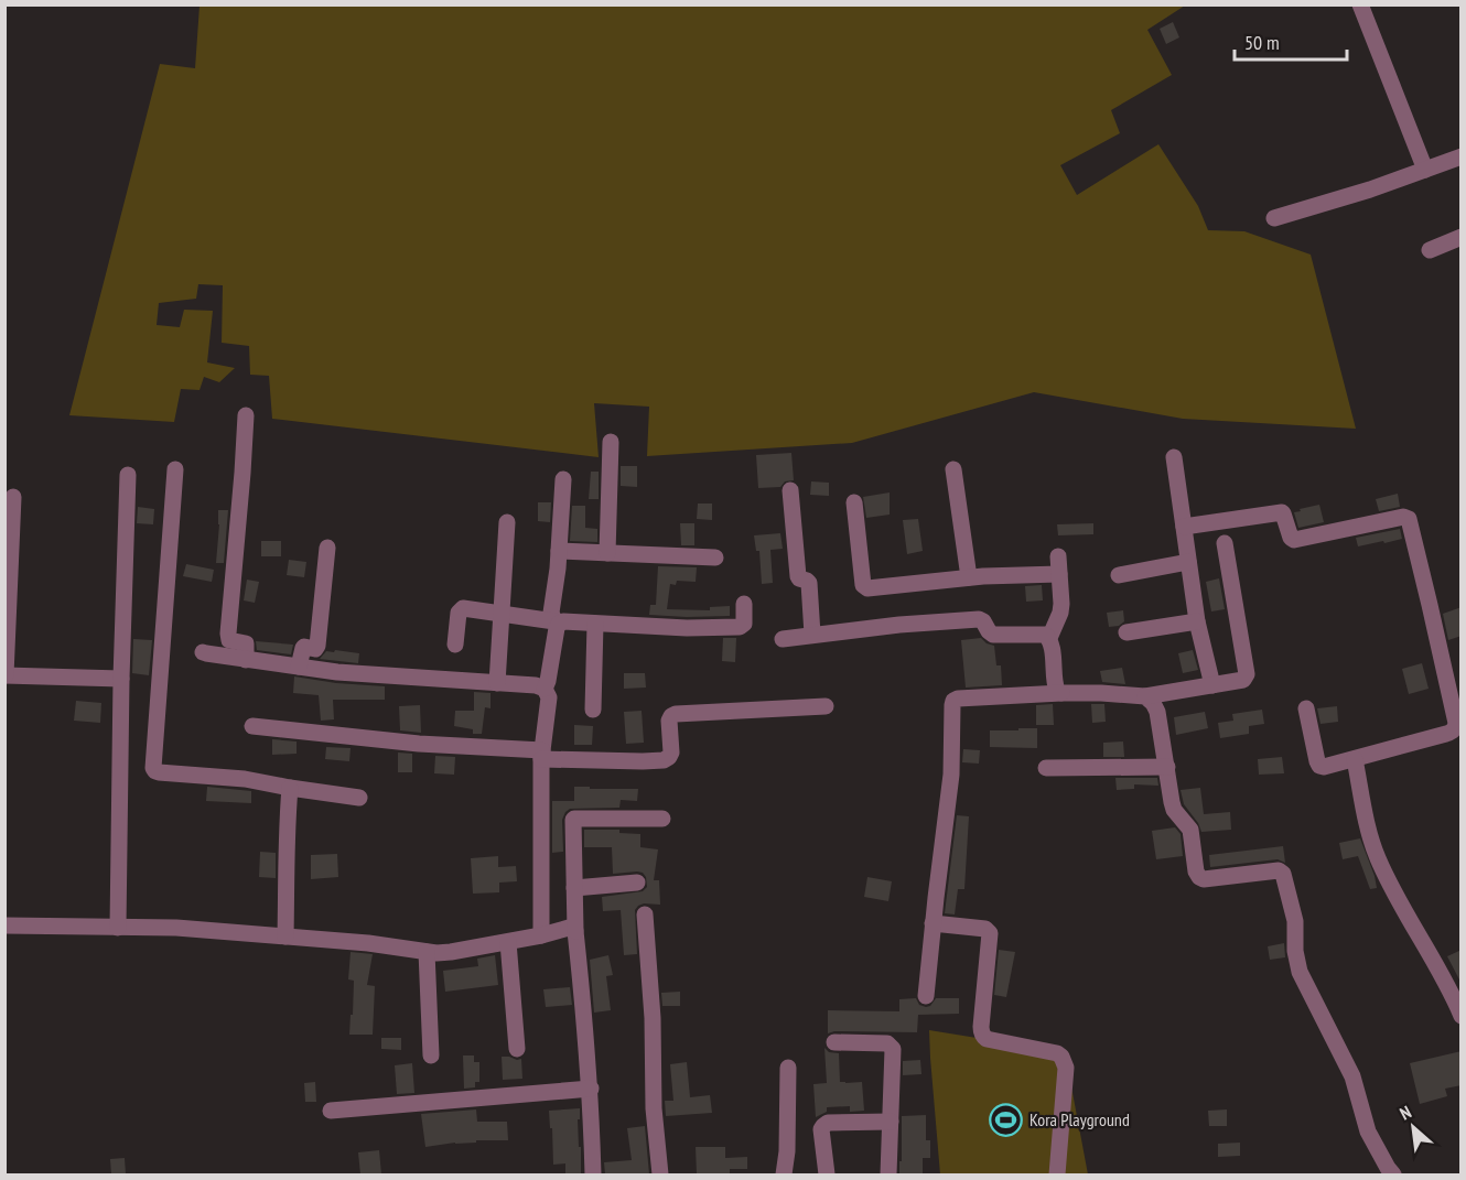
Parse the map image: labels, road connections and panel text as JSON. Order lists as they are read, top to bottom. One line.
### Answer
{"places":{"sports":["Kora Playground"]},"scale_bar":"50 m","north":"top left"}
